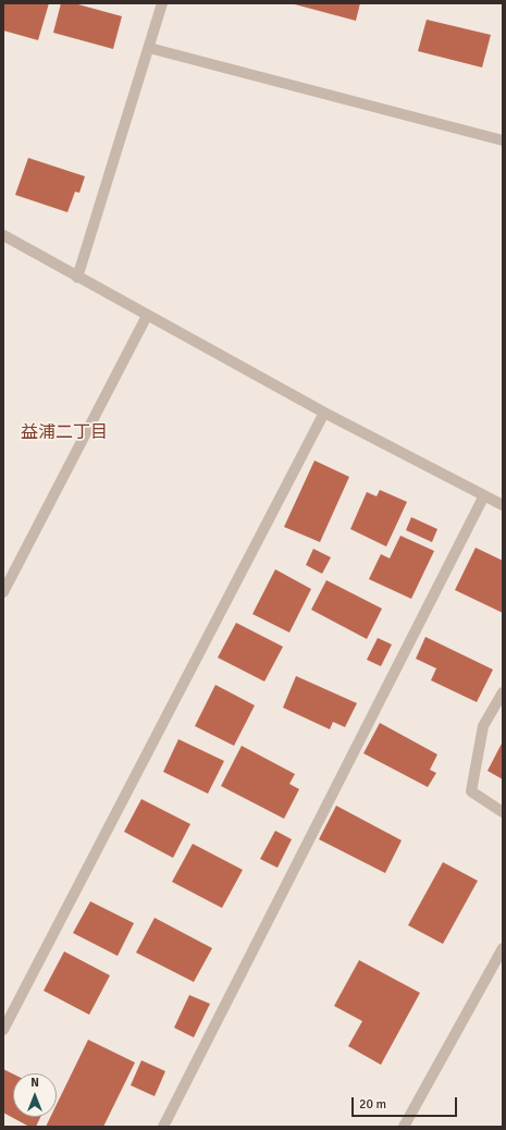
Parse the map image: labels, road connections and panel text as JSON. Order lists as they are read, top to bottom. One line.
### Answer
{"districts":["益浦二丁目"],"scale_bar":"20 m","north":"top"}
